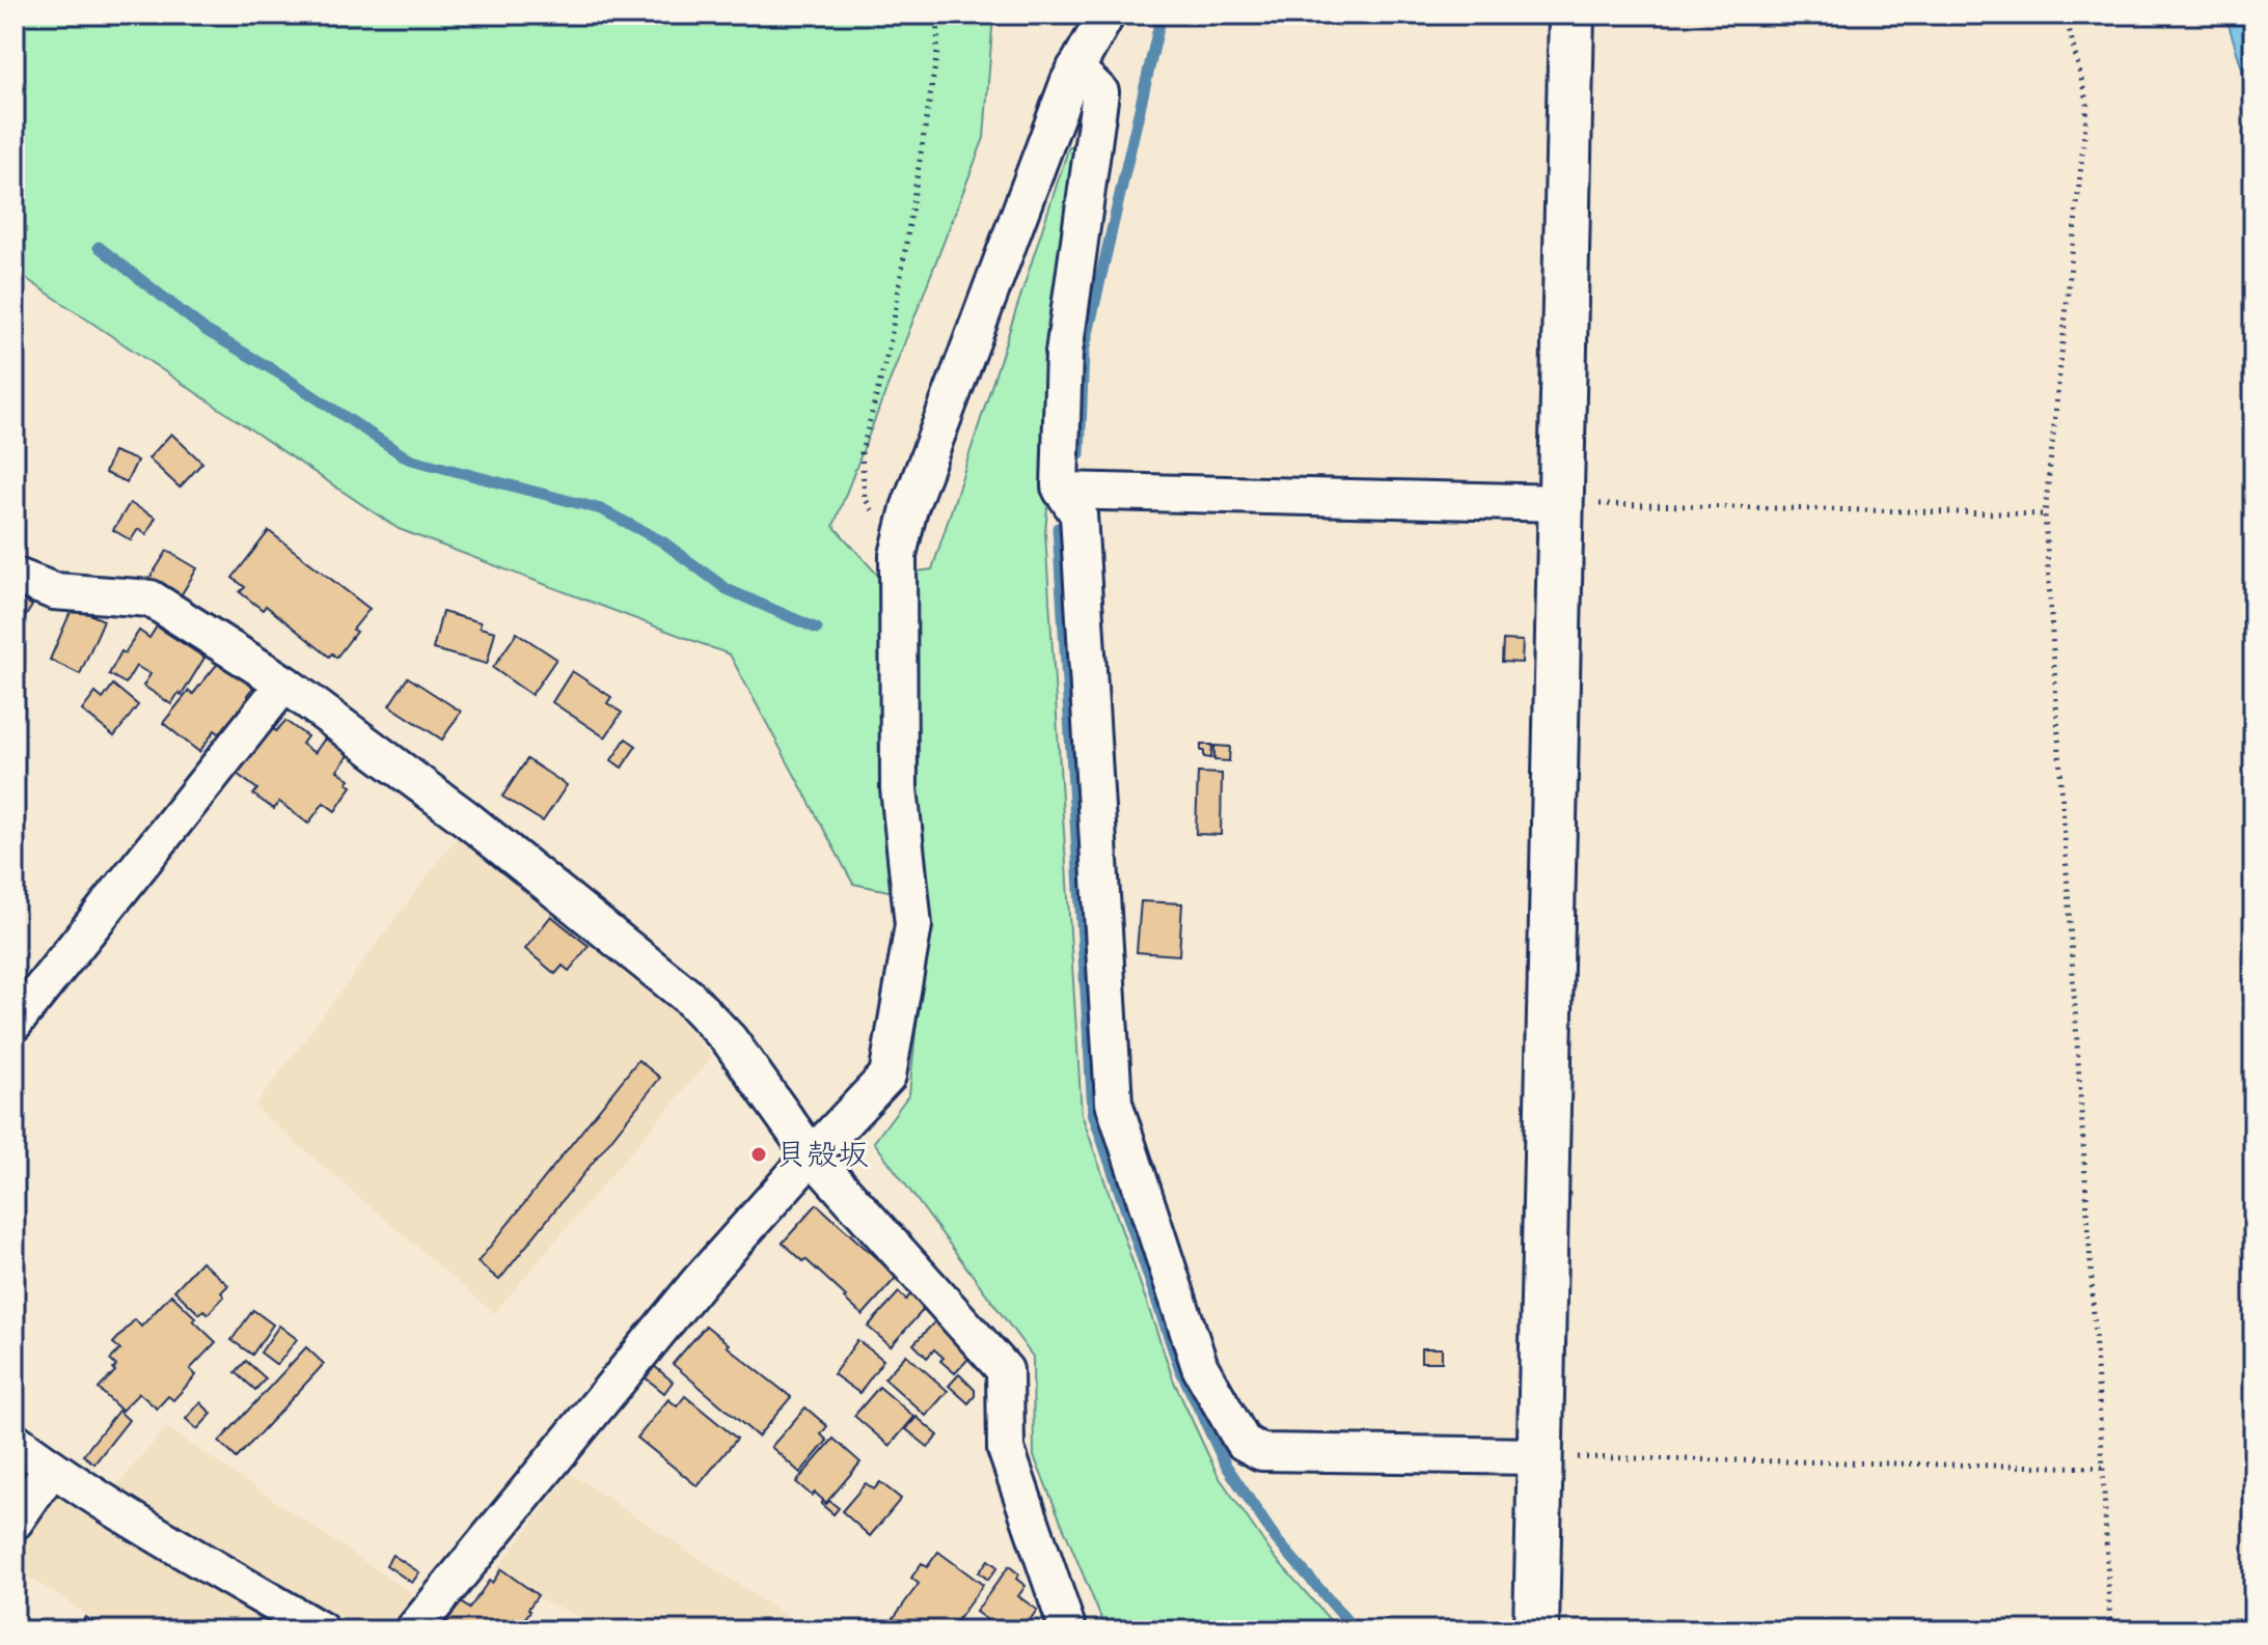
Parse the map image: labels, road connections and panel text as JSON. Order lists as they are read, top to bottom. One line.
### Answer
{"places":["貝殻坂"]}
